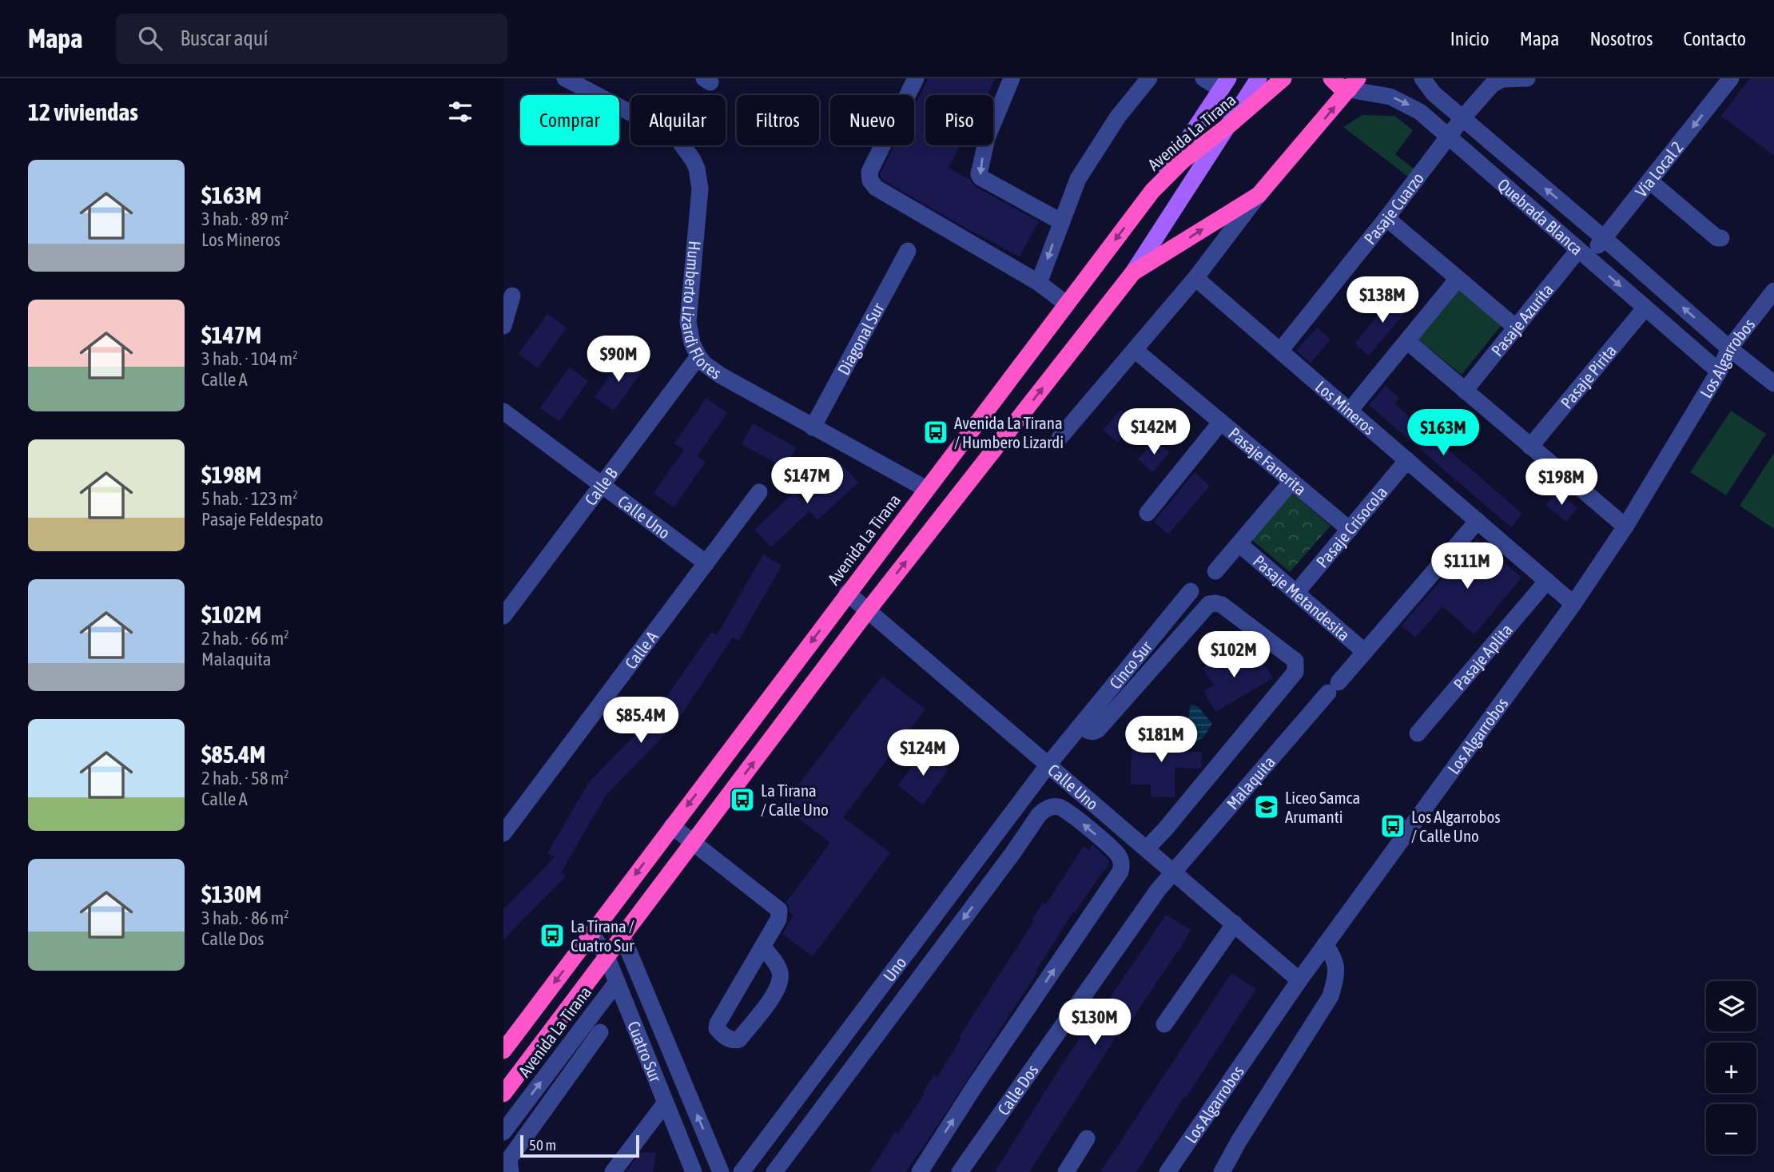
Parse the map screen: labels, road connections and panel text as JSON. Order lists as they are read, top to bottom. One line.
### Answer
{"streets":{"highway":["Avenida La Tirana"],"street":["Vía Local 2","Pasaje Cuarzo","Quebrada Blanca","Humberto Lizardi Flores","Pasaje Azurita","Diagonal Sur","Los Algarrobos","Pasaje Pirita","Los Mineros","Pasaje Fanerita","Calle B","Calle Uno","Pasaje Crisocola","Pasaje Metandesita","Calle A","Pasaje Aplita","Cinco Sur","Malaquita","Uno","Cuatro Sur","Calle Dos"]},"crossings":[["Avenida La Tirana","Quebrada Blanca"],["Avenida La Tirana","Humberto Lizardi Flores"],["Avenida La Tirana","Los Mineros"],["Avenida La Tirana","Pasaje Fanerita"],["Avenida La Tirana","Calle Uno"],["Avenida La Tirana","Cuatro Sur"],["Vía Local 2","Quebrada Blanca"],["Vía Local 2","Pasaje Azurita"],["Pasaje Cuarzo","Quebrada Blanca"],["Pasaje Cuarzo","Los Mineros"],["Quebrada Blanca","Pasaje Azurita"],["Quebrada Blanca","Los Algarrobos"],["Quebrada Blanca","Pasaje Pirita"],["Humberto Lizardi Flores","Diagonal Sur"],["Humberto Lizardi Flores","Calle B"],["Los Algarrobos","Los Mineros"],["Los Algarrobos","Calle Uno"],["Los Mineros","Pasaje Crisocola"],["Los Mineros","Pasaje Aplita"],["Los Mineros","Malaquita"],["Pasaje Fanerita","Pasaje Crisocola"],["Calle B","Calle Uno"],["Calle Uno","Calle A"],["Calle Uno","Cinco Sur"],["Calle Uno","Malaquita"],["Calle Uno","Uno"],["Calle Uno","Calle Dos"],["Pasaje Crisocola","Pasaje Metandesita"],["Pasaje Metandesita","Malaquita"],["Cinco Sur","Uno"],["Malaquita","Calle Dos"]],"one_way":["Vía Local 2"],"places":{"bus stop":["Avenida La Tirana / Humbero Lizardi","La Tirana / Calle Uno","Los Algarrobos / Calle Uno","La Tirana / Cuatro Sur"],"school or university":["Liceo Samca Arumanti"]},"scale_bar":"50 m","page":{"header":"Mapa","search":"Buscar aquí","nav":["Inicio","Mapa","Nosotros","Contacto"],"heading":"12 viviendas","chip":["Comprar","Alquilar","Filtros","Nuevo","Piso"],"list":[{"name":"$163M","note":"3 hab. · 89 m² · Los Mineros"},{"name":"$147M","note":"3 hab. · 104 m² · Calle A"},{"name":"$198M","note":"5 hab. · 123 m² · Pasaje Feldespato"},{"name":"$102M","note":"2 hab. · 66 m² · Malaquita"},{"name":"$85.4M","note":"2 hab. · 58 m² · Calle A"},{"name":"$130M","note":"3 hab. · 86 m² · Calle Dos"}],"price":["$138M","$90M","$142M","$163M","$147M","$198M","$111M","$102M","$85.4M","$181M","$124M","$130M"],"map_buttons":["+","−"],"scale":"50 m"}}
